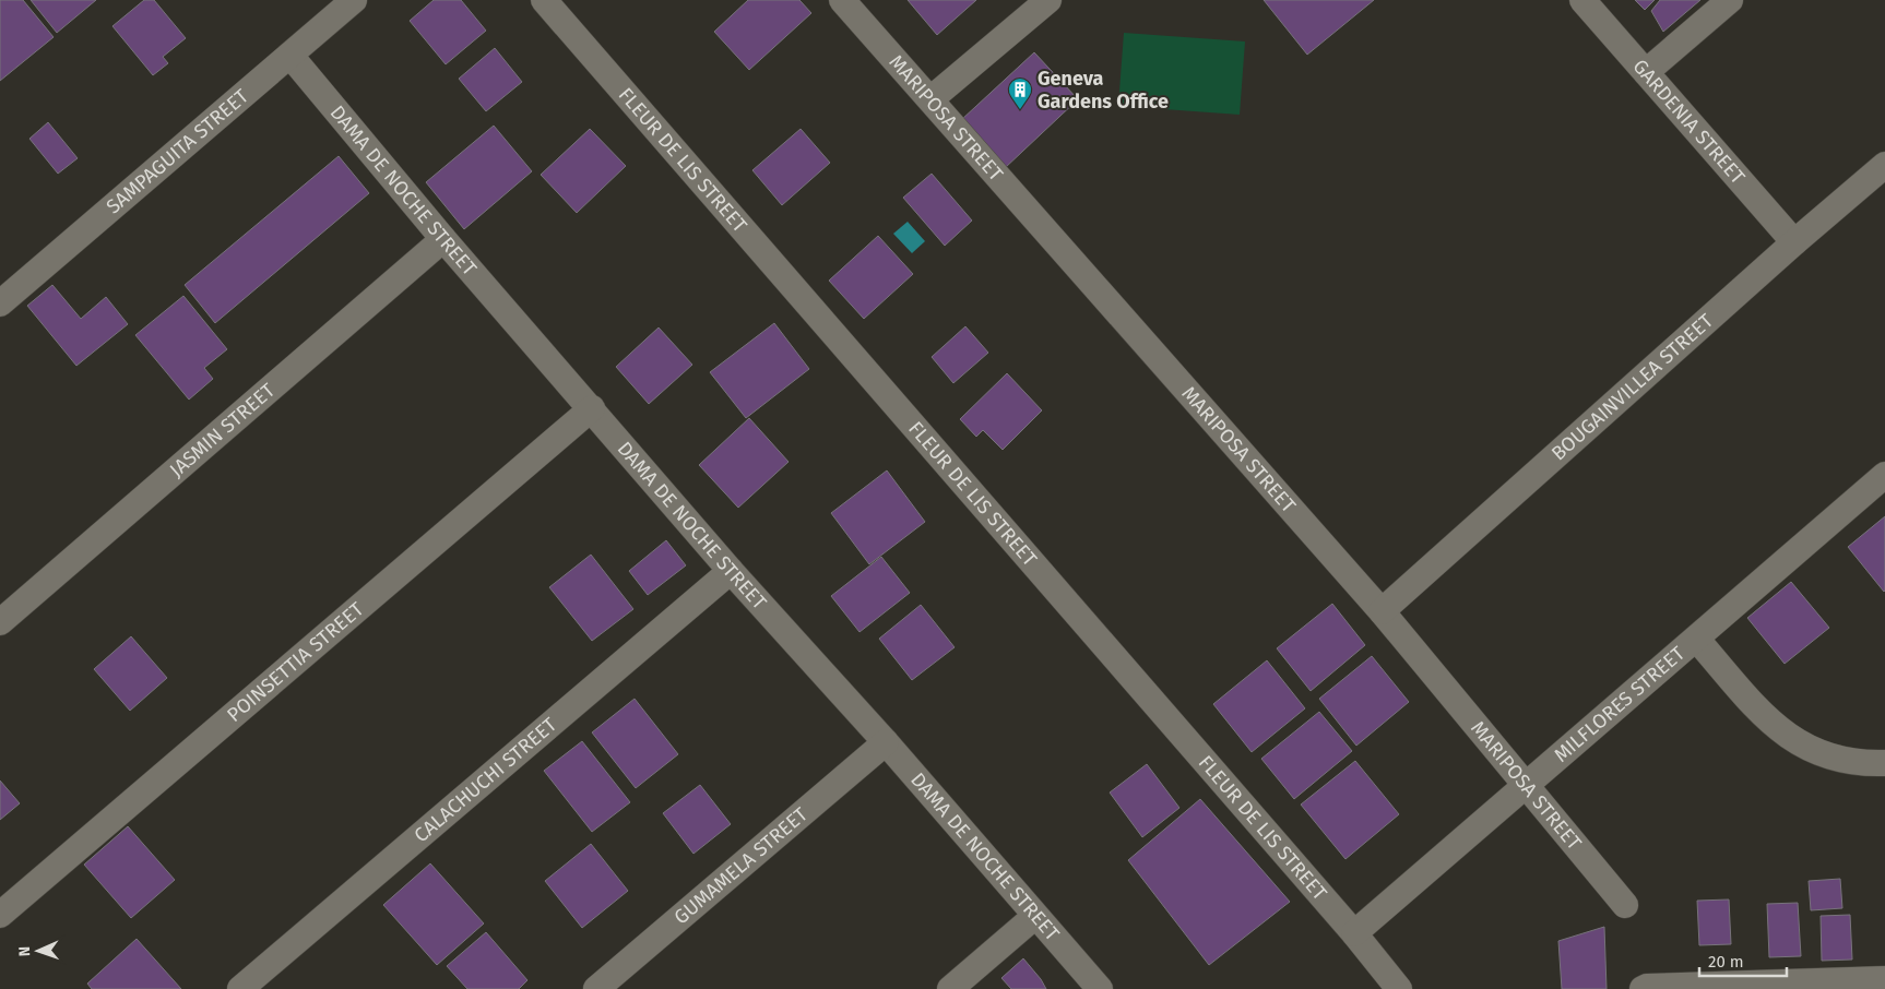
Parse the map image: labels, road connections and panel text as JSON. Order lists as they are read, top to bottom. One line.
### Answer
{"streets":{"street":["MARIPOSA STREET","GARDENIA STREET","SAMPAGUITA STREET","FLEUR DE LIS STREET","DAMA DE NOCHE STREET","BOUGAINVILLEA STREET","JASMIN STREET","POINSETTIA STREET","MILFLORES STREET","CALACHUCHI STREET","GUMAMELA STREET"]},"crossings":[["MARIPOSA STREET","BOUGAINVILLEA STREET"],["MARIPOSA STREET","MILFLORES STREET"],["GARDENIA STREET","BOUGAINVILLEA STREET"],["SAMPAGUITA STREET","DAMA DE NOCHE STREET"],["FLEUR DE LIS STREET","MILFLORES STREET"],["DAMA DE NOCHE STREET","JASMIN STREET"],["DAMA DE NOCHE STREET","POINSETTIA STREET"],["DAMA DE NOCHE STREET","CALACHUCHI STREET"],["DAMA DE NOCHE STREET","GUMAMELA STREET"]],"places":{"building":["Geneva Gardens Office"]},"scale_bar":"20 m","north":"left"}
